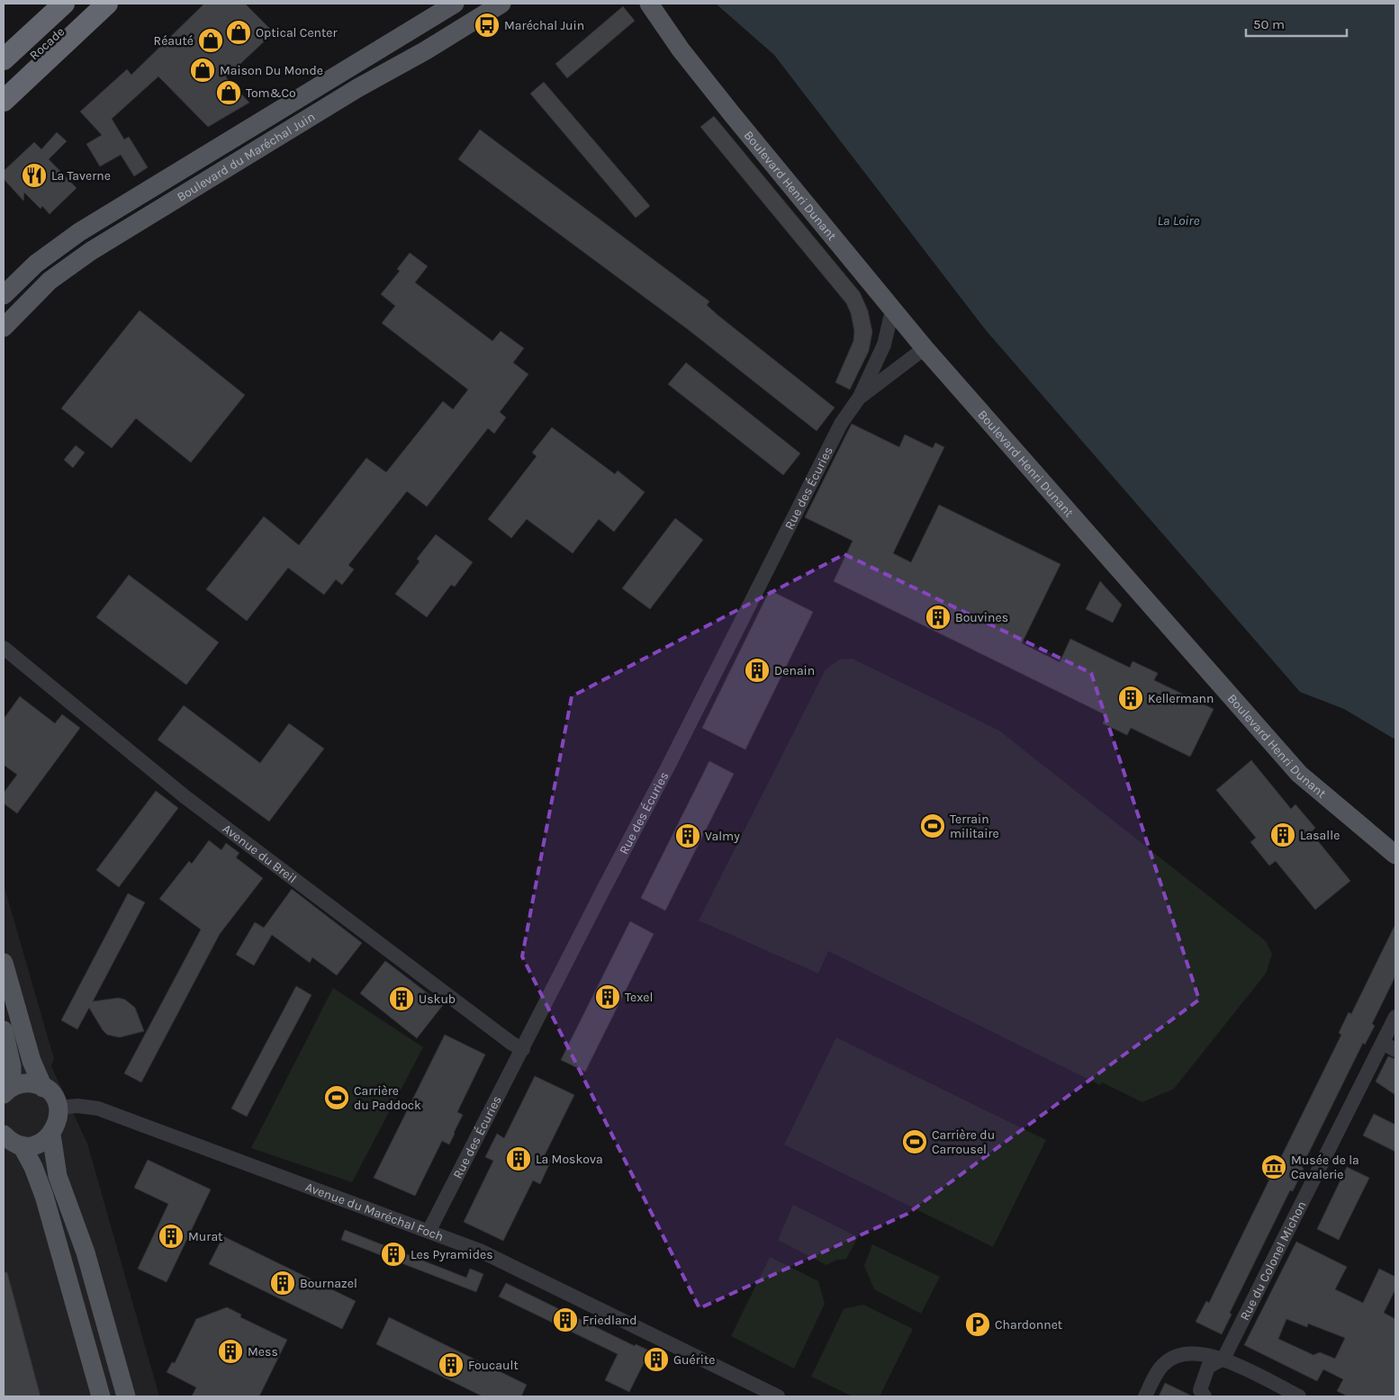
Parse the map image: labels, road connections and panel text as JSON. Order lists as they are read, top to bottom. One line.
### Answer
{"streets":{"highway":["Rocade"],"main road":["Boulevard du Maréchal Juin","Boulevard Henri Dunant"],"street":["Rue des Écuries","Avenue du Breil","Avenue du Maréchal Foch","Rue du Colonel Michon"]},"crossings":[["Boulevard Henri Dunant","Rue des Écuries"],["Rue des Écuries","Avenue du Breil"],["Rue des Écuries","Avenue du Maréchal Foch"]],"water":["La Loire"],"places":{"bus stop":["Maréchal Juin"],"shop":["Optical Center","Réauté","Maison Du Monde","Tom&Co"],"restaurant":["La Taverne"],"building":["Bouvines","Denain","Kellermann","Lasalle","Valmy","Texel","Uskub","La Moskova","Murat","Les Pyramides","Bournazel","Friedland","Mess","Guérite","Foucault"],"sports":["Terrain militaire","Carrière du Paddock","Carrière du Carrousel"],"museum":["Musée de la Cavalerie"],"parking":["Chardonnet"]},"scale_bar":"50 m"}
